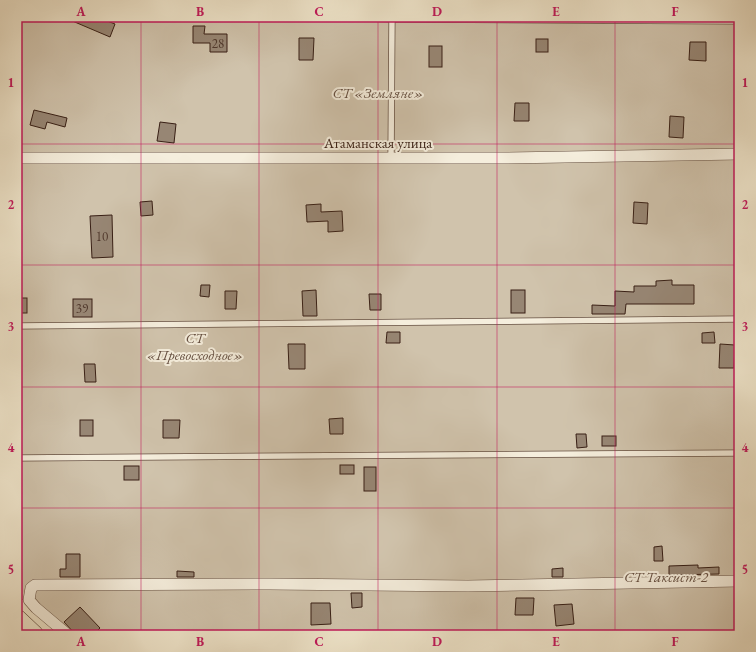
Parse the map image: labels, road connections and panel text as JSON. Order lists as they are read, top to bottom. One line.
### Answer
{"streets":{"street":["Атаманская улица"]},"parks":["СТ «Земляне»","СТ «Превосходное»","СТ Таксист-2"],"house_numbers":["28","10","39"],"grid":{"columns":["A","B","C","D","E","F"],"rows":["1","2","3","4","5"]}}
